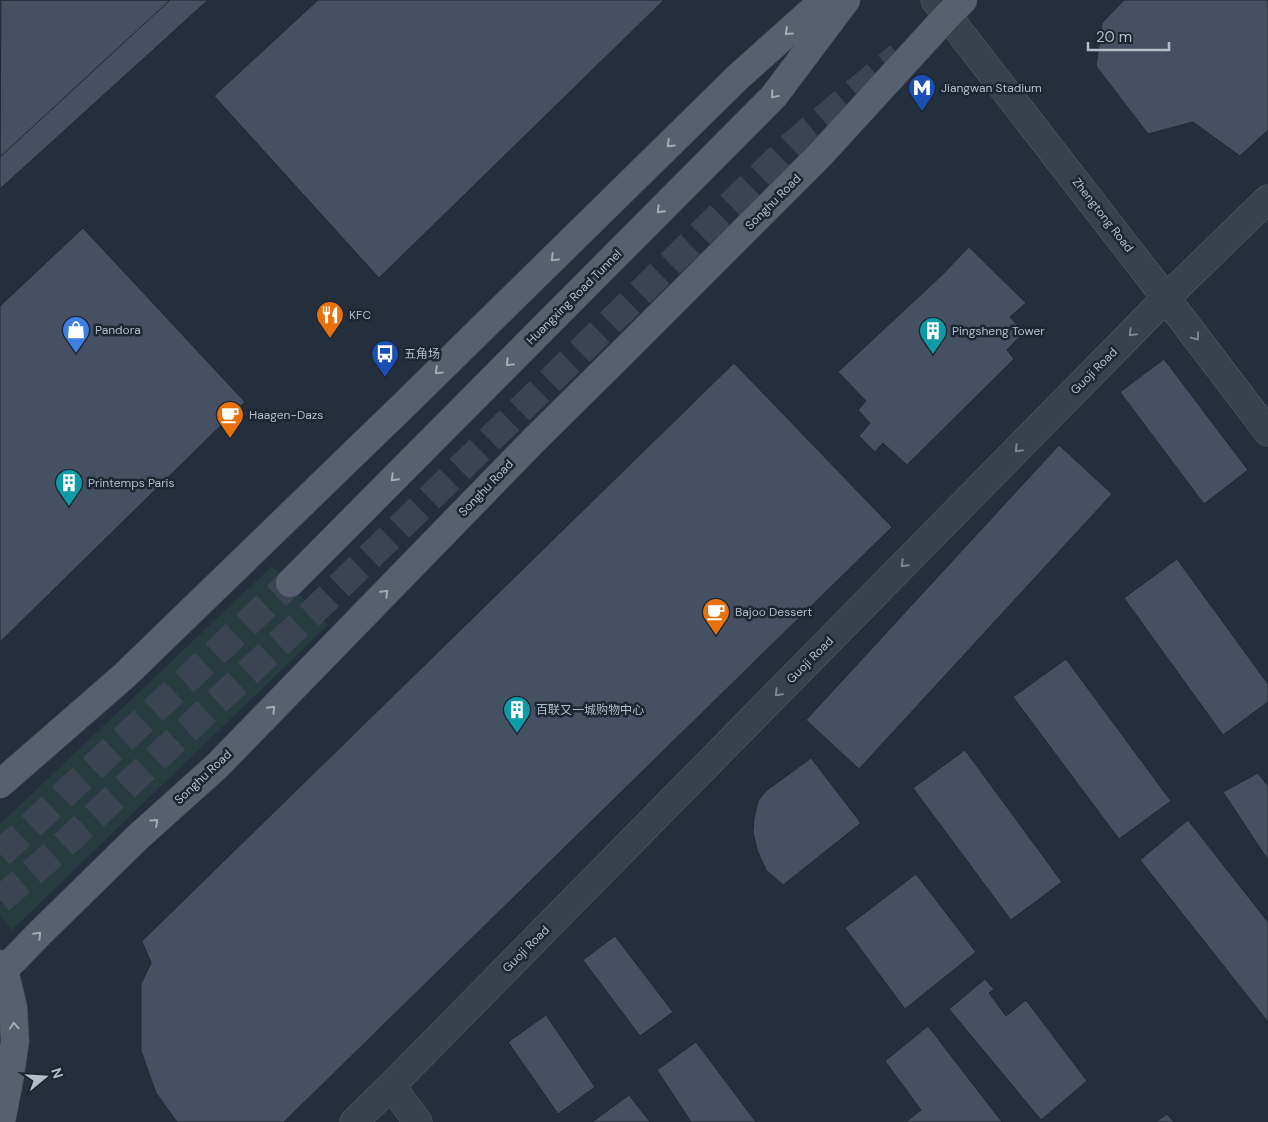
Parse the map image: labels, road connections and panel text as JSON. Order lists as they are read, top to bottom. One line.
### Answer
{"streets":{"main road":["Songhu Road","Huangxing Road Tunnel"],"street":["Zhengtong Road","Guoji Road"]},"crossings":[["Songhu Road","Zhengtong Road"],["Zhengtong Road","Guoji Road"]],"one_way":["Guoji Road"],"places":{"metro station":["Jiangwan Stadium"],"restaurant":["KFC"],"shop":["Pandora"],"building":["Pingsheng Tower","Printemps Paris","百联又一城购物中心"],"bus stop":["五角场"],"cafe":["Haagen-Dazs","Bajoo Dessert"]},"scale_bar":"20 m","north":"right"}
